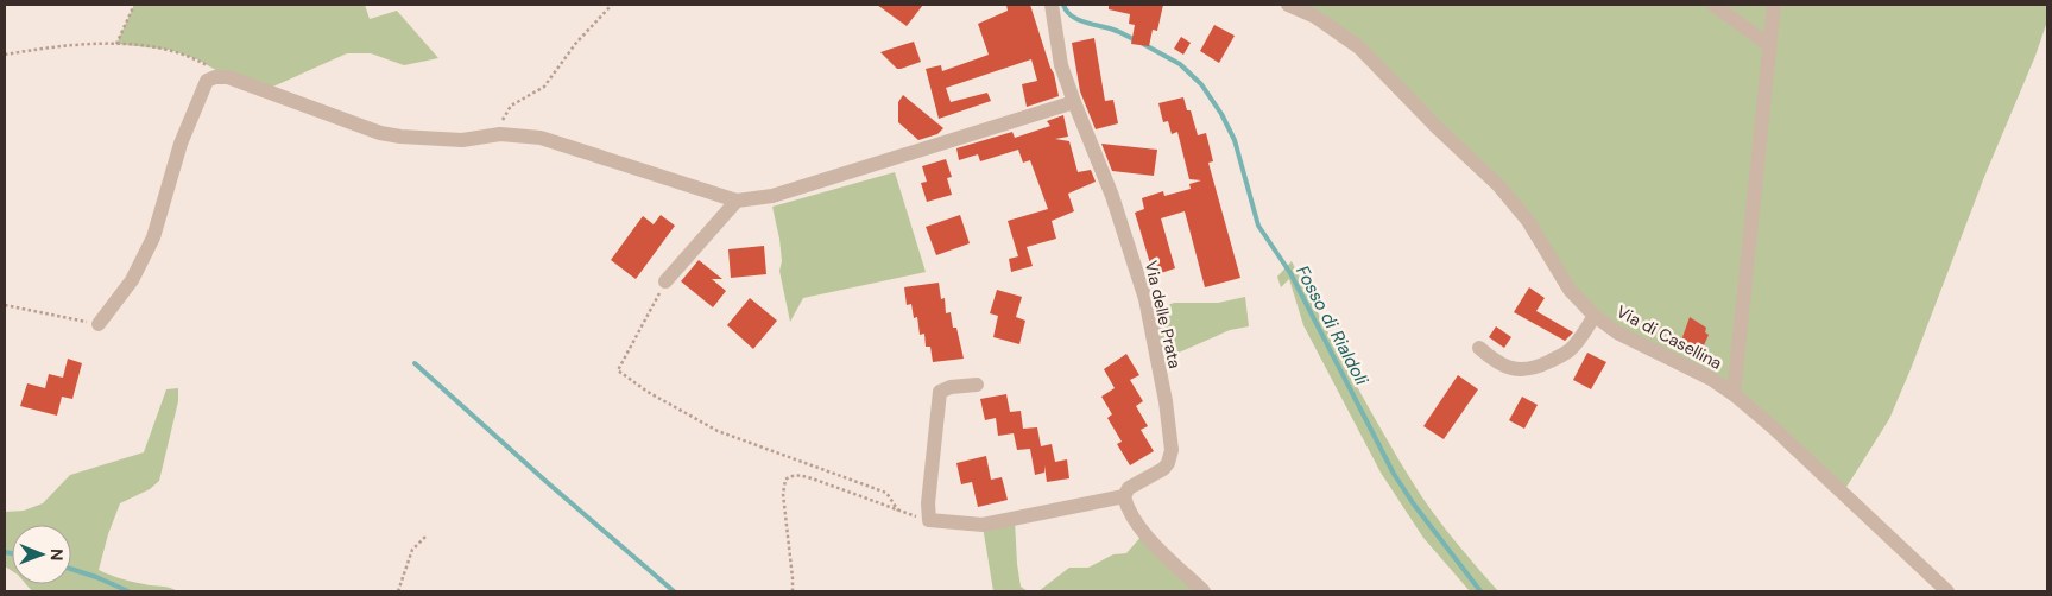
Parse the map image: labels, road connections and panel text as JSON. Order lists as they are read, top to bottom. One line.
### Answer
{"streets":{"street":["Via delle Prata","Via di Casellina"]},"water":["Fosso di Rialdoli"],"north":"right"}
